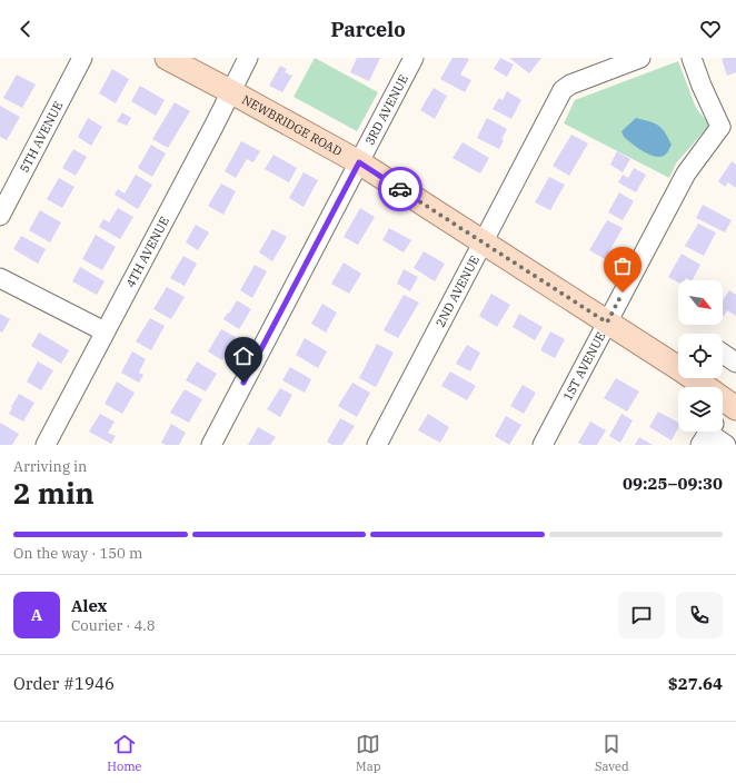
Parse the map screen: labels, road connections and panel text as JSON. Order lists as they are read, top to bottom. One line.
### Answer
{"streets":{"main road":["NEWBRIDGE ROAD"],"street":["3RD AVENUE","5TH AVENUE","4TH AVENUE","2ND AVENUE","1ST AVENUE"]},"crossings":[["3RD AVENUE","NEWBRIDGE ROAD"],["NEWBRIDGE ROAD","4TH AVENUE"],["NEWBRIDGE ROAD","2ND AVENUE"],["NEWBRIDGE ROAD","1ST AVENUE"]],"north":"bottom right","page":{"header":"Parcelo","heading":["2 min","Arriving in","09:25–09:30"],"panel":["Alex","Courier · 4.8","Order #1946","$27.64"],"bar":"On the way · 150 m","round":"A","tabs":["Home","Map","Saved"]}}
